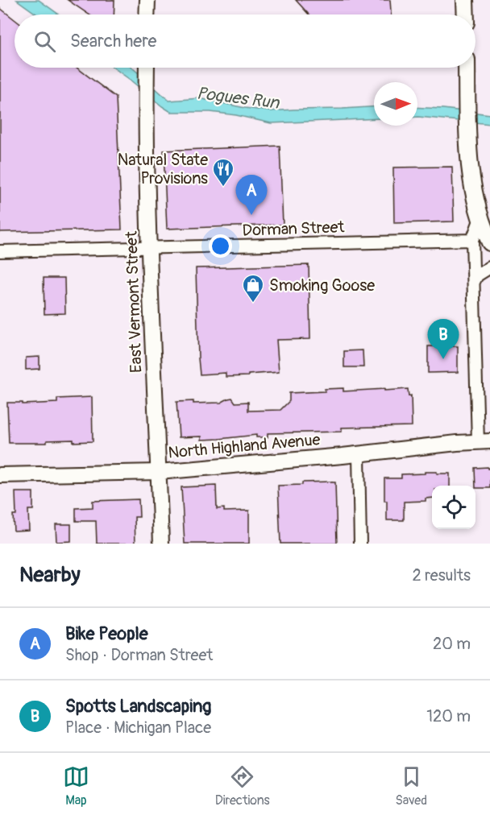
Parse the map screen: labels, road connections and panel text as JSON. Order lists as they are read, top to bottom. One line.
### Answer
{"streets":{"street":["Dorman Street","East Vermont Street","North Highland Avenue"]},"crossings":[["Dorman Street","East Vermont Street"],["East Vermont Street","North Highland Avenue"]],"water":["Pogues Run"],"places":{"restaurant":["Natural State Provisions"],"shop":["Smoking Goose"]},"north":"right","page":{"search":"Search here","pins":["A","B"],"heading":["Nearby","2 results"],"list":[{"mark":"A","name":"Bike People","note":"Shop · Dorman Street","value":"20 m"},{"mark":"B","name":"Spotts Landscaping","note":"Place · Michigan Place","value":"120 m"}],"nav":["Map","Directions","Saved"]}}
